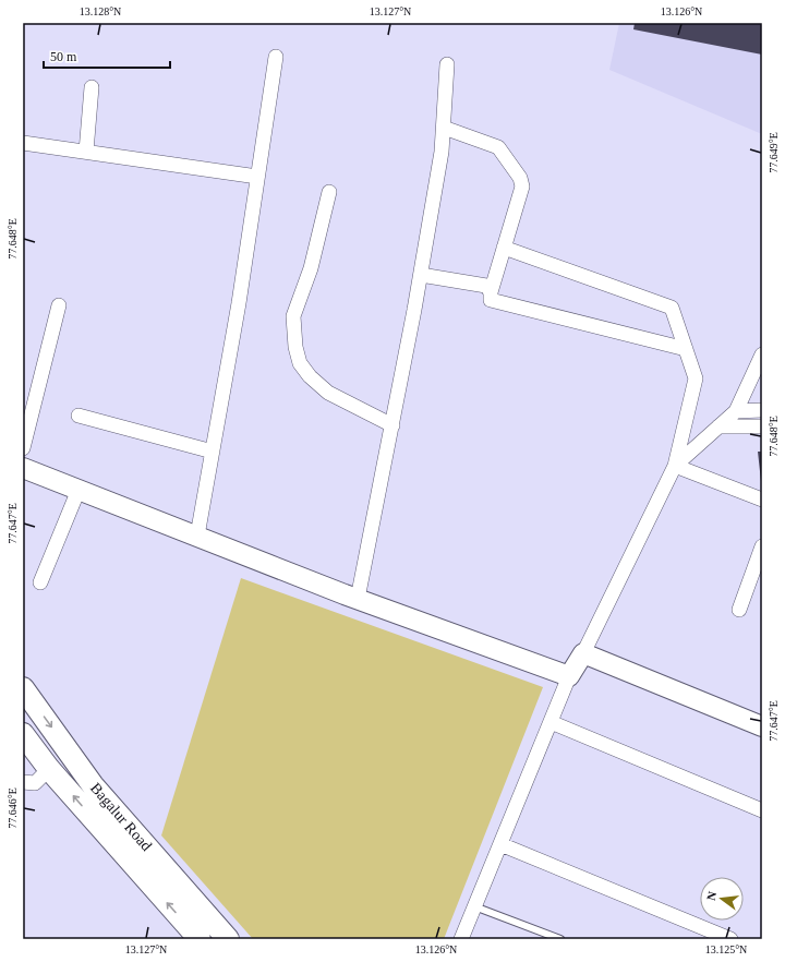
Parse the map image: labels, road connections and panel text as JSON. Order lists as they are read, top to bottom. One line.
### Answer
{"streets":{"main road":["Bagalur Road"]},"scale_bar":"50 m","north":"left","coordinates":["13.128°N","13.127°N","13.126°N","77.649°E","77.648°E","77.647°E","77.646°E","13.125°N"]}
